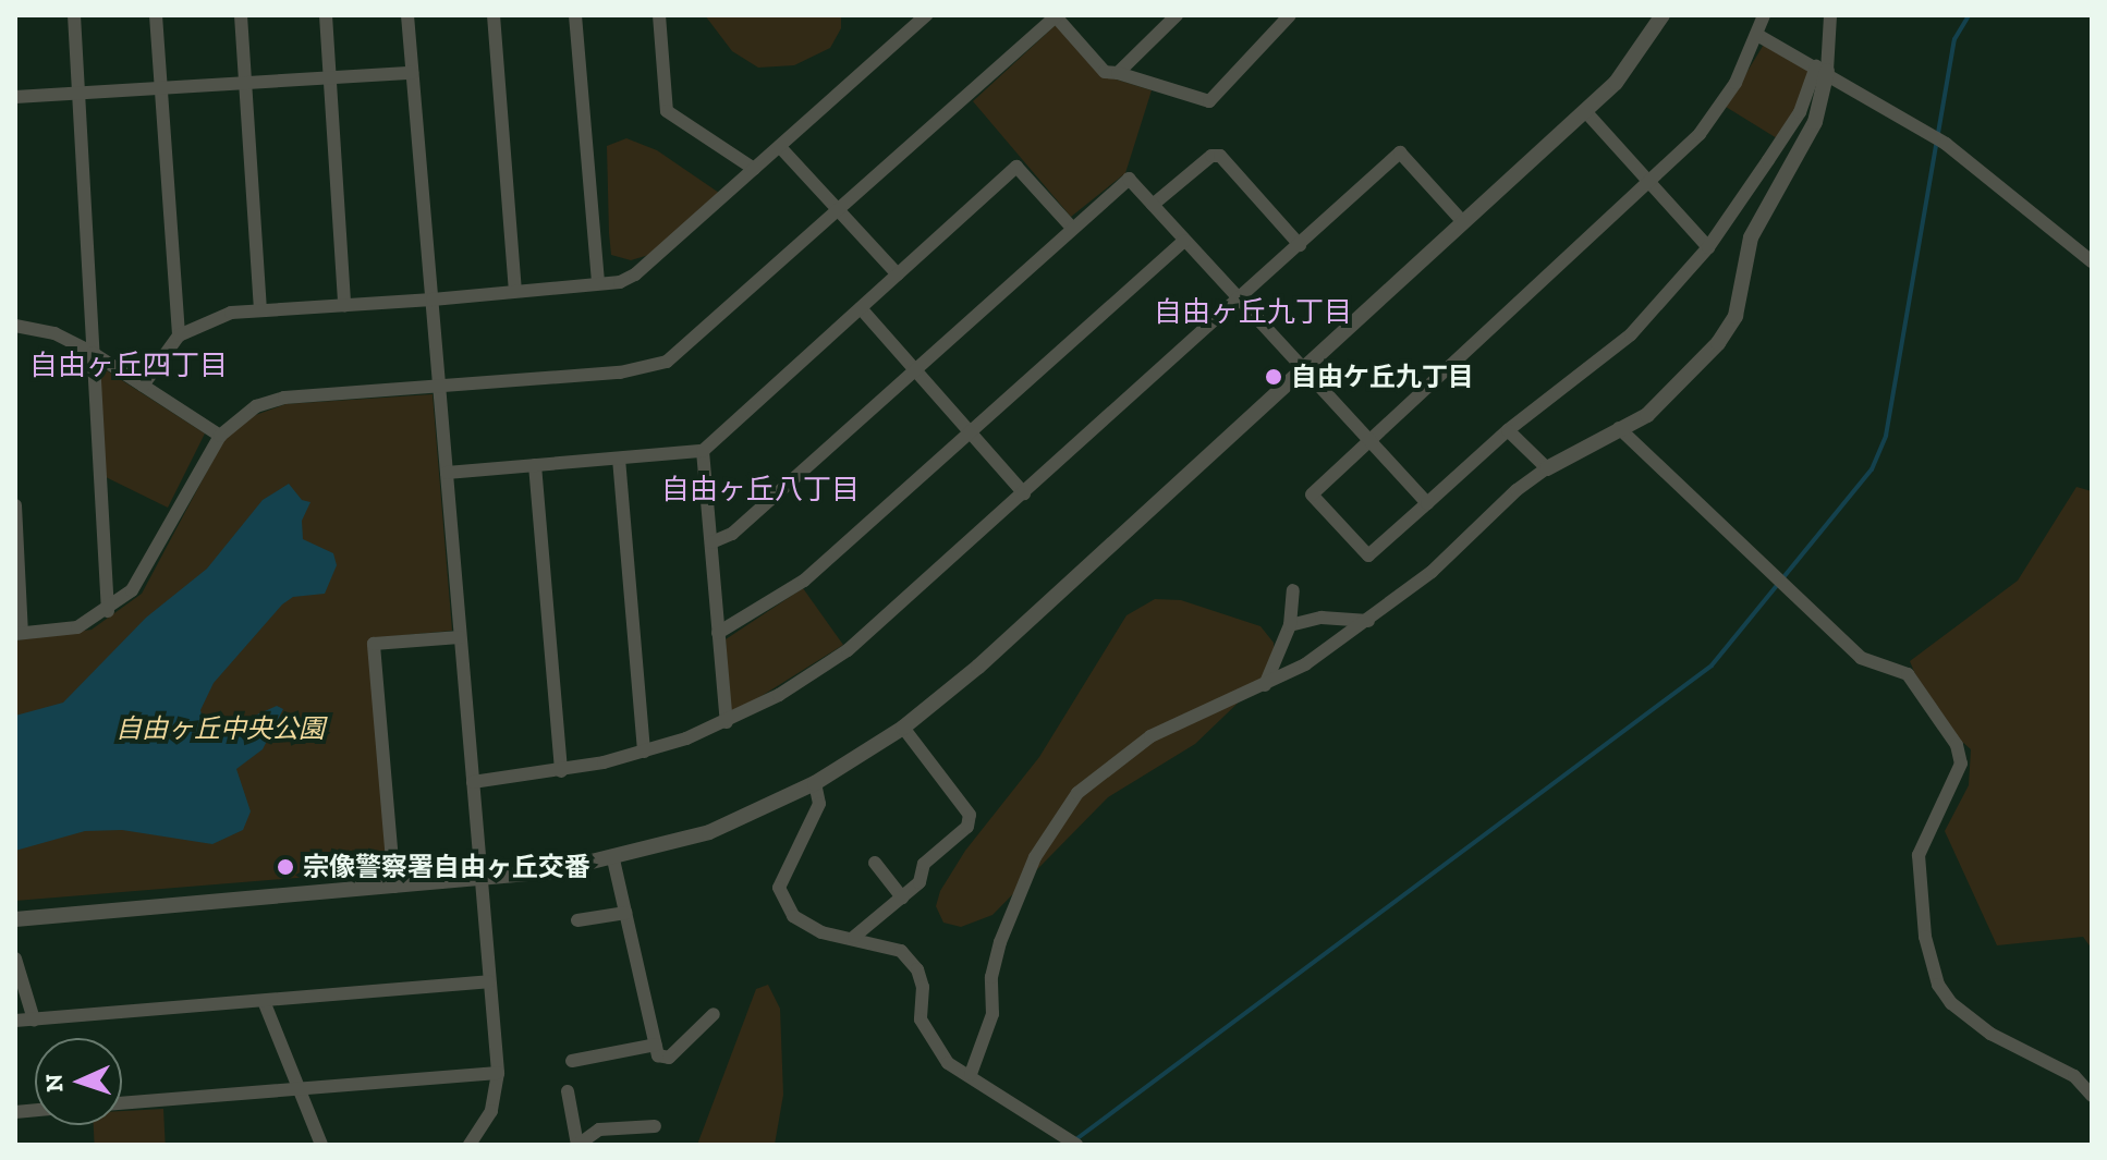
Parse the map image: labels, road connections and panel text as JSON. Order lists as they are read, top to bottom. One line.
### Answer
{"districts":["自由ヶ丘九丁目","自由ヶ丘四丁目","自由ヶ丘八丁目"],"parks":["自由ヶ丘中央公園"],"places":["自由ケ丘九丁目","宗像警察署自由ヶ丘交番"],"north":"left"}
